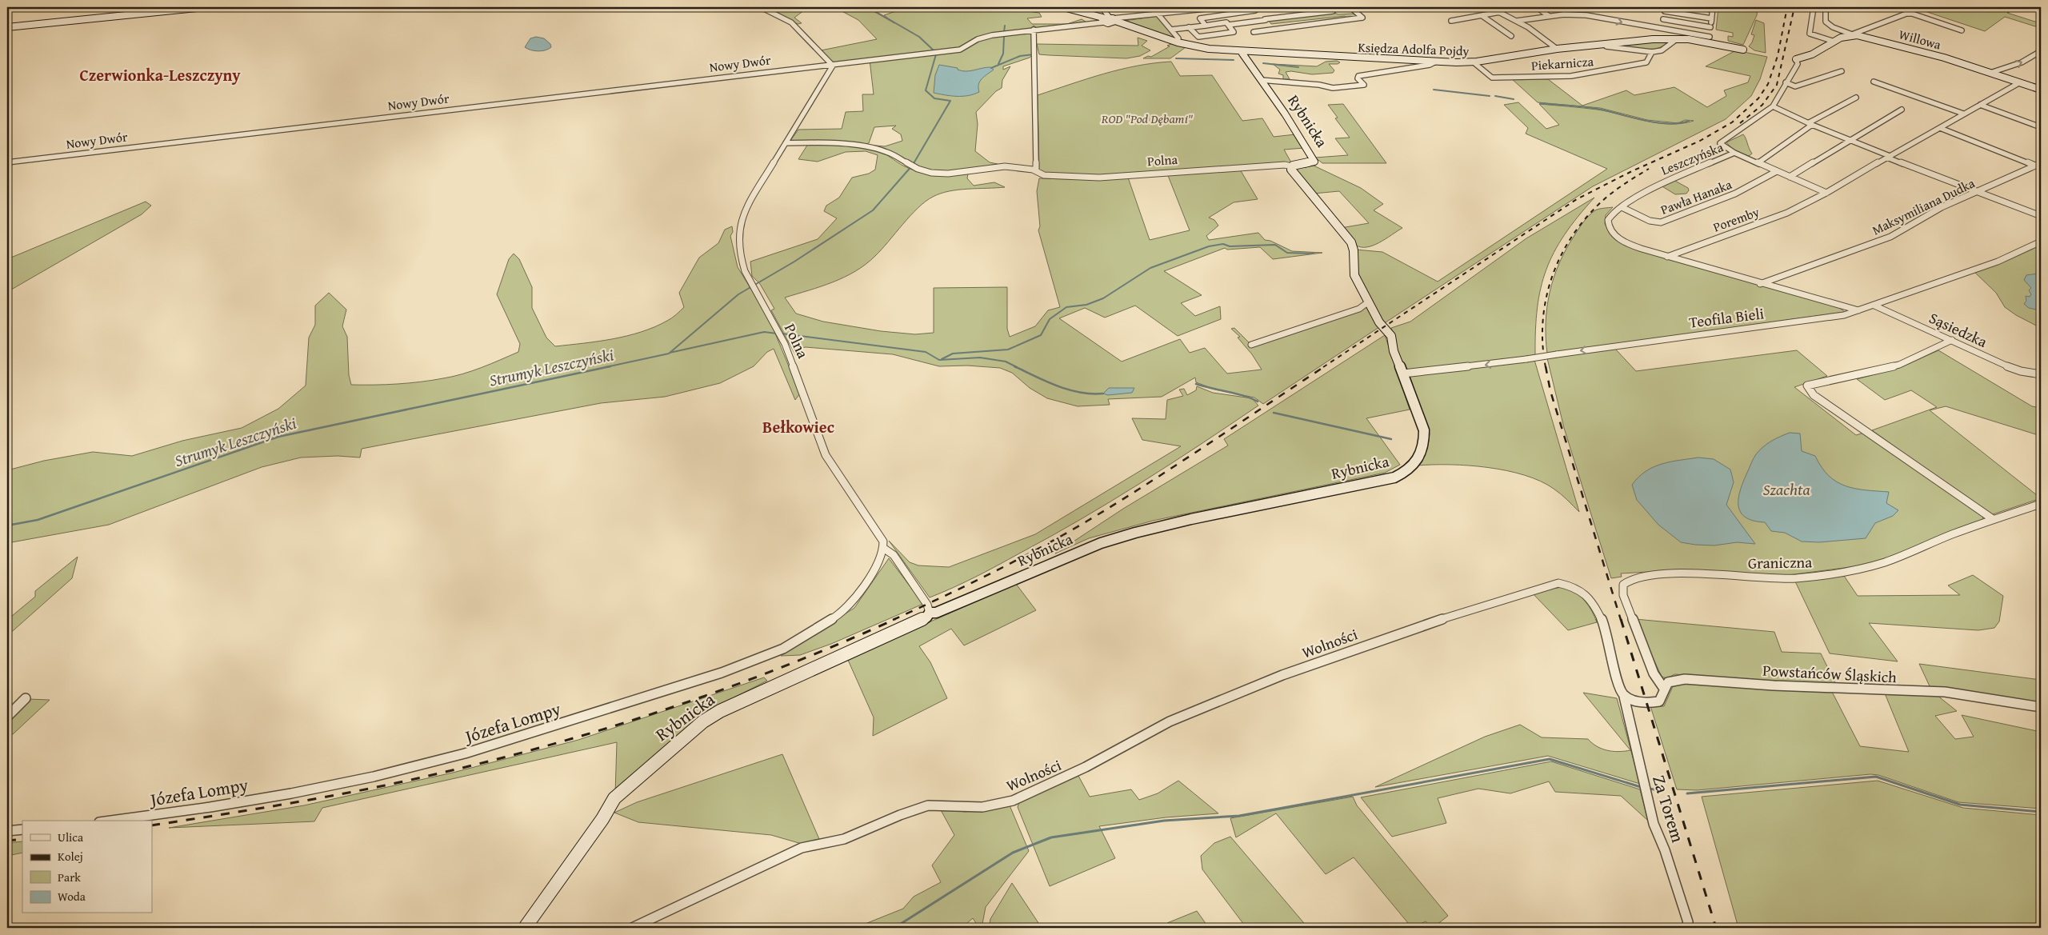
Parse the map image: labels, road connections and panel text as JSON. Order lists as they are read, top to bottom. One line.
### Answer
{"streets":{"street":["Willowa","Księdza Adolfa Pojdy","Nowy Dwór","Piekarnicza","Rybnicka","Leszczyńska","Polna","Pawła Hanaka","Maksymiliana Dudka","Poremby","Teofila Bieli","Sąsiedzka","Graniczna","Wolności","Powstańców Śląskich","Józefa Lompy","Za Torem"]},"crossings":[["Willowa","Poremby"],["Księdza Adolfa Pojdy","Piekarnicza"],["Księdza Adolfa Pojdy","Rybnicka"],["Nowy Dwór","Polna"],["Rybnicka","Polna"],["Rybnicka","Teofila Bieli"],["Leszczyńska","Pawła Hanaka"],["Leszczyńska","Poremby"],["Polna","Józefa Lompy"],["Teofila Bieli","Sąsiedzka"],["Graniczna","Powstańców Śląskich"],["Wolności","Powstańców Śląskich"],["Wolności","Za Torem"],["Powstańców Śląskich","Za Torem"]],"districts":["Czerwionka-Leszczyny","Bełkowiec"],"water":["Strumyk Leszczyński","Szachta"],"parks":["ROD \"Pod Dębami\""],"legend":["Ulica","Kolej","Park","Woda"]}
